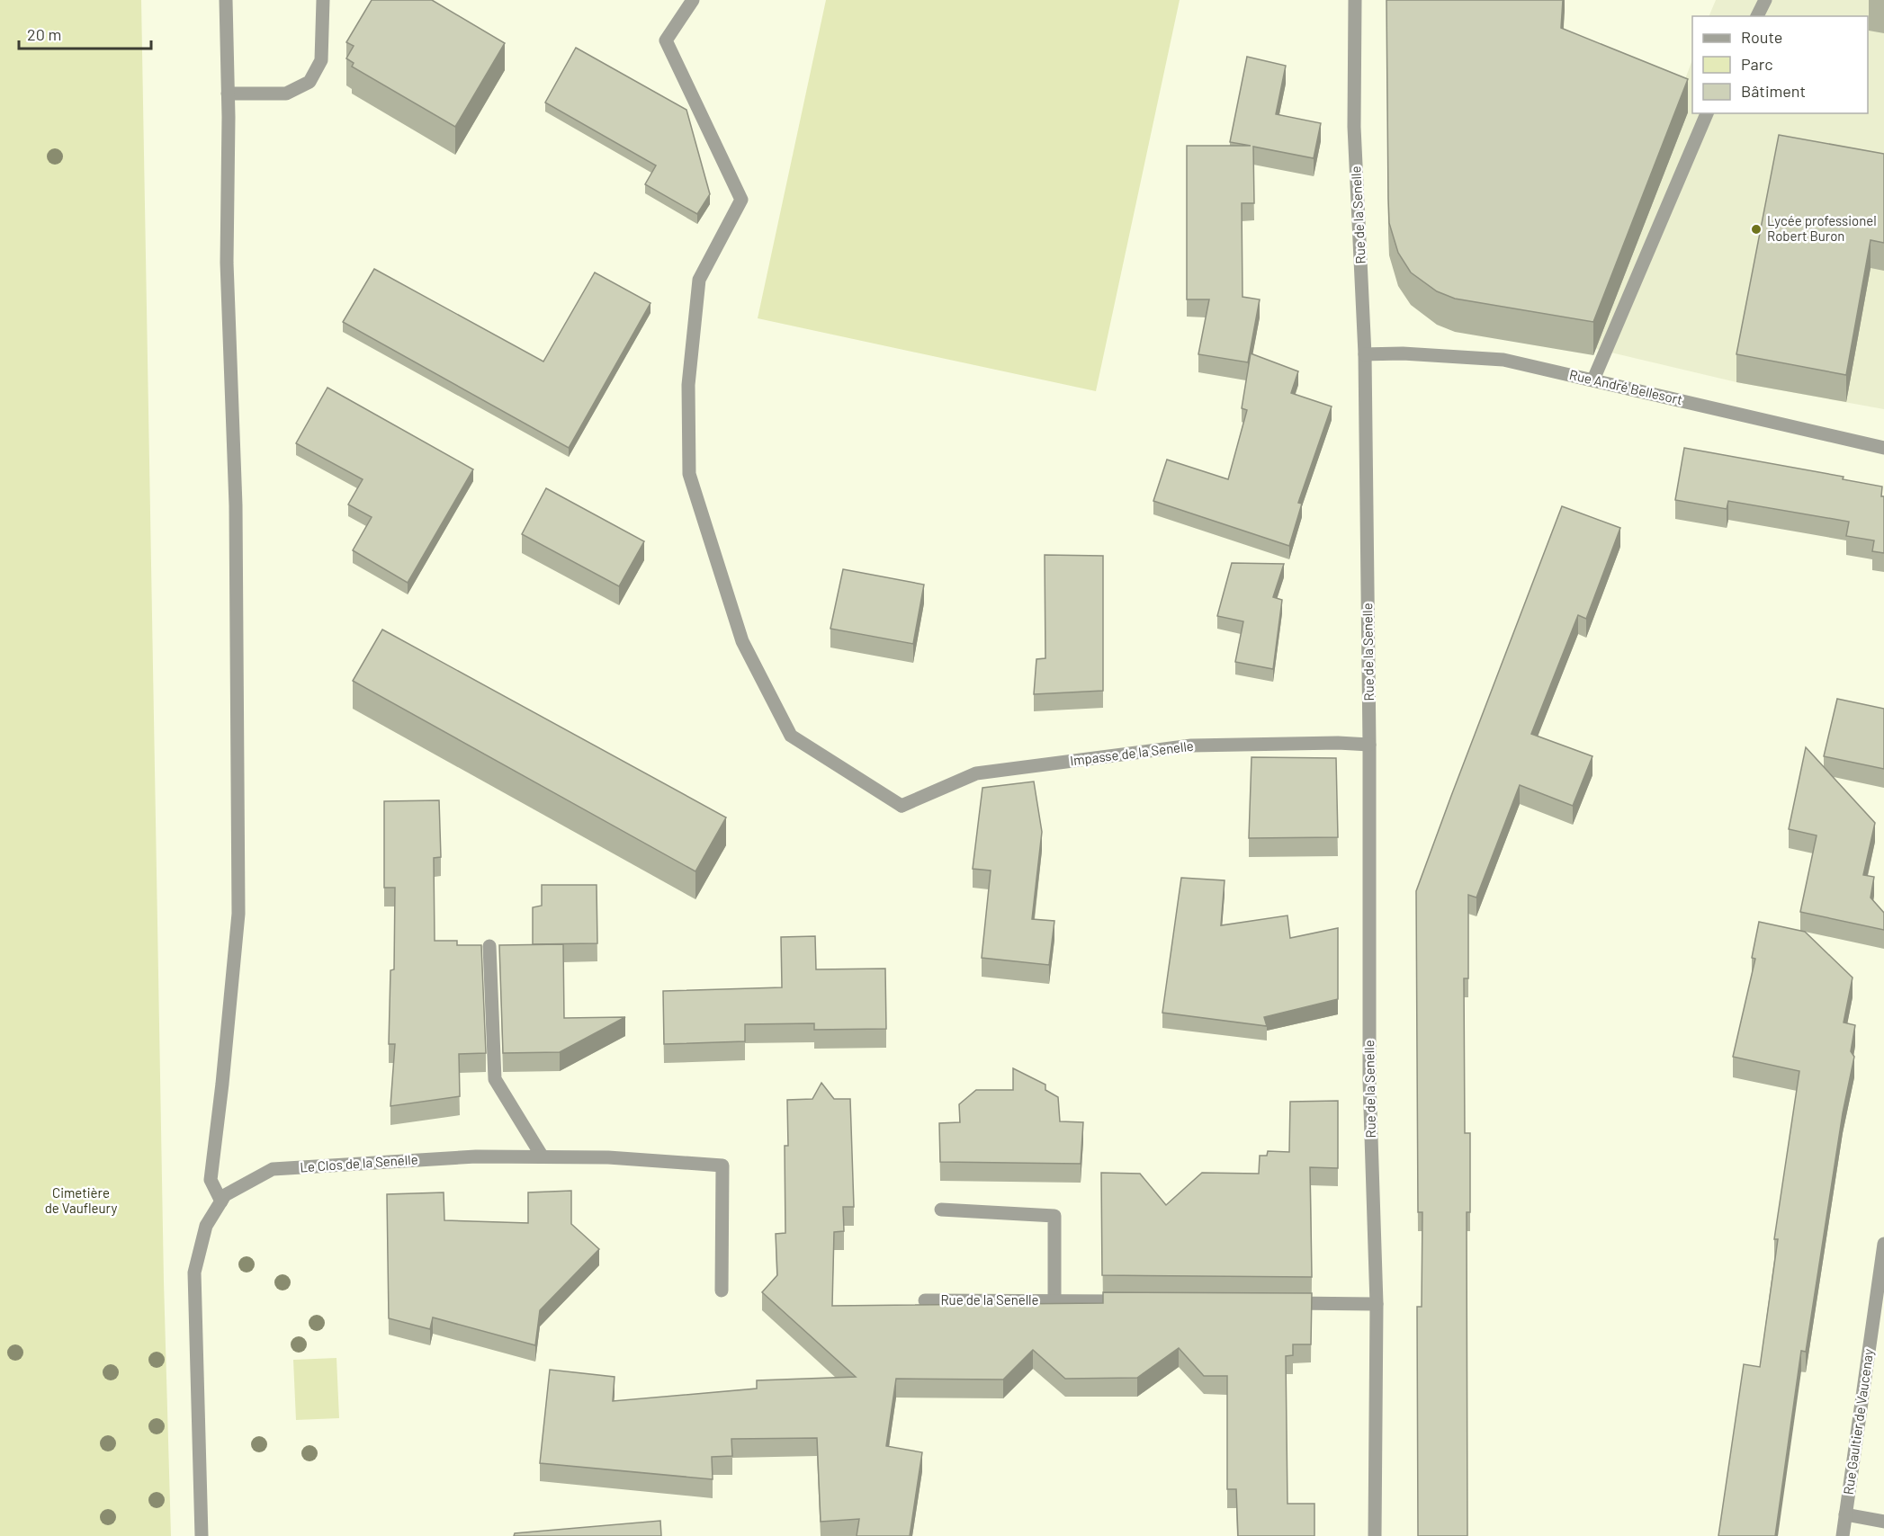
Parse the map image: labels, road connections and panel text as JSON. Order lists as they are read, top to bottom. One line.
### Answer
{"streets":{"street":["Rue de la Senelle","Rue André Bellesort","Impasse de la Senelle","Le Clos de la Senelle","Rue Gaultier de Vaucenay"]},"crossings":[["Rue de la Senelle","Rue André Bellesort"],["Rue de la Senelle","Impasse de la Senelle"]],"parks":["Cimetière de Vaufleury"],"places":["Lycée professionel Robert Buron"],"legend":["Route","Parc","Bâtiment"],"scale_bar":"20 m"}
